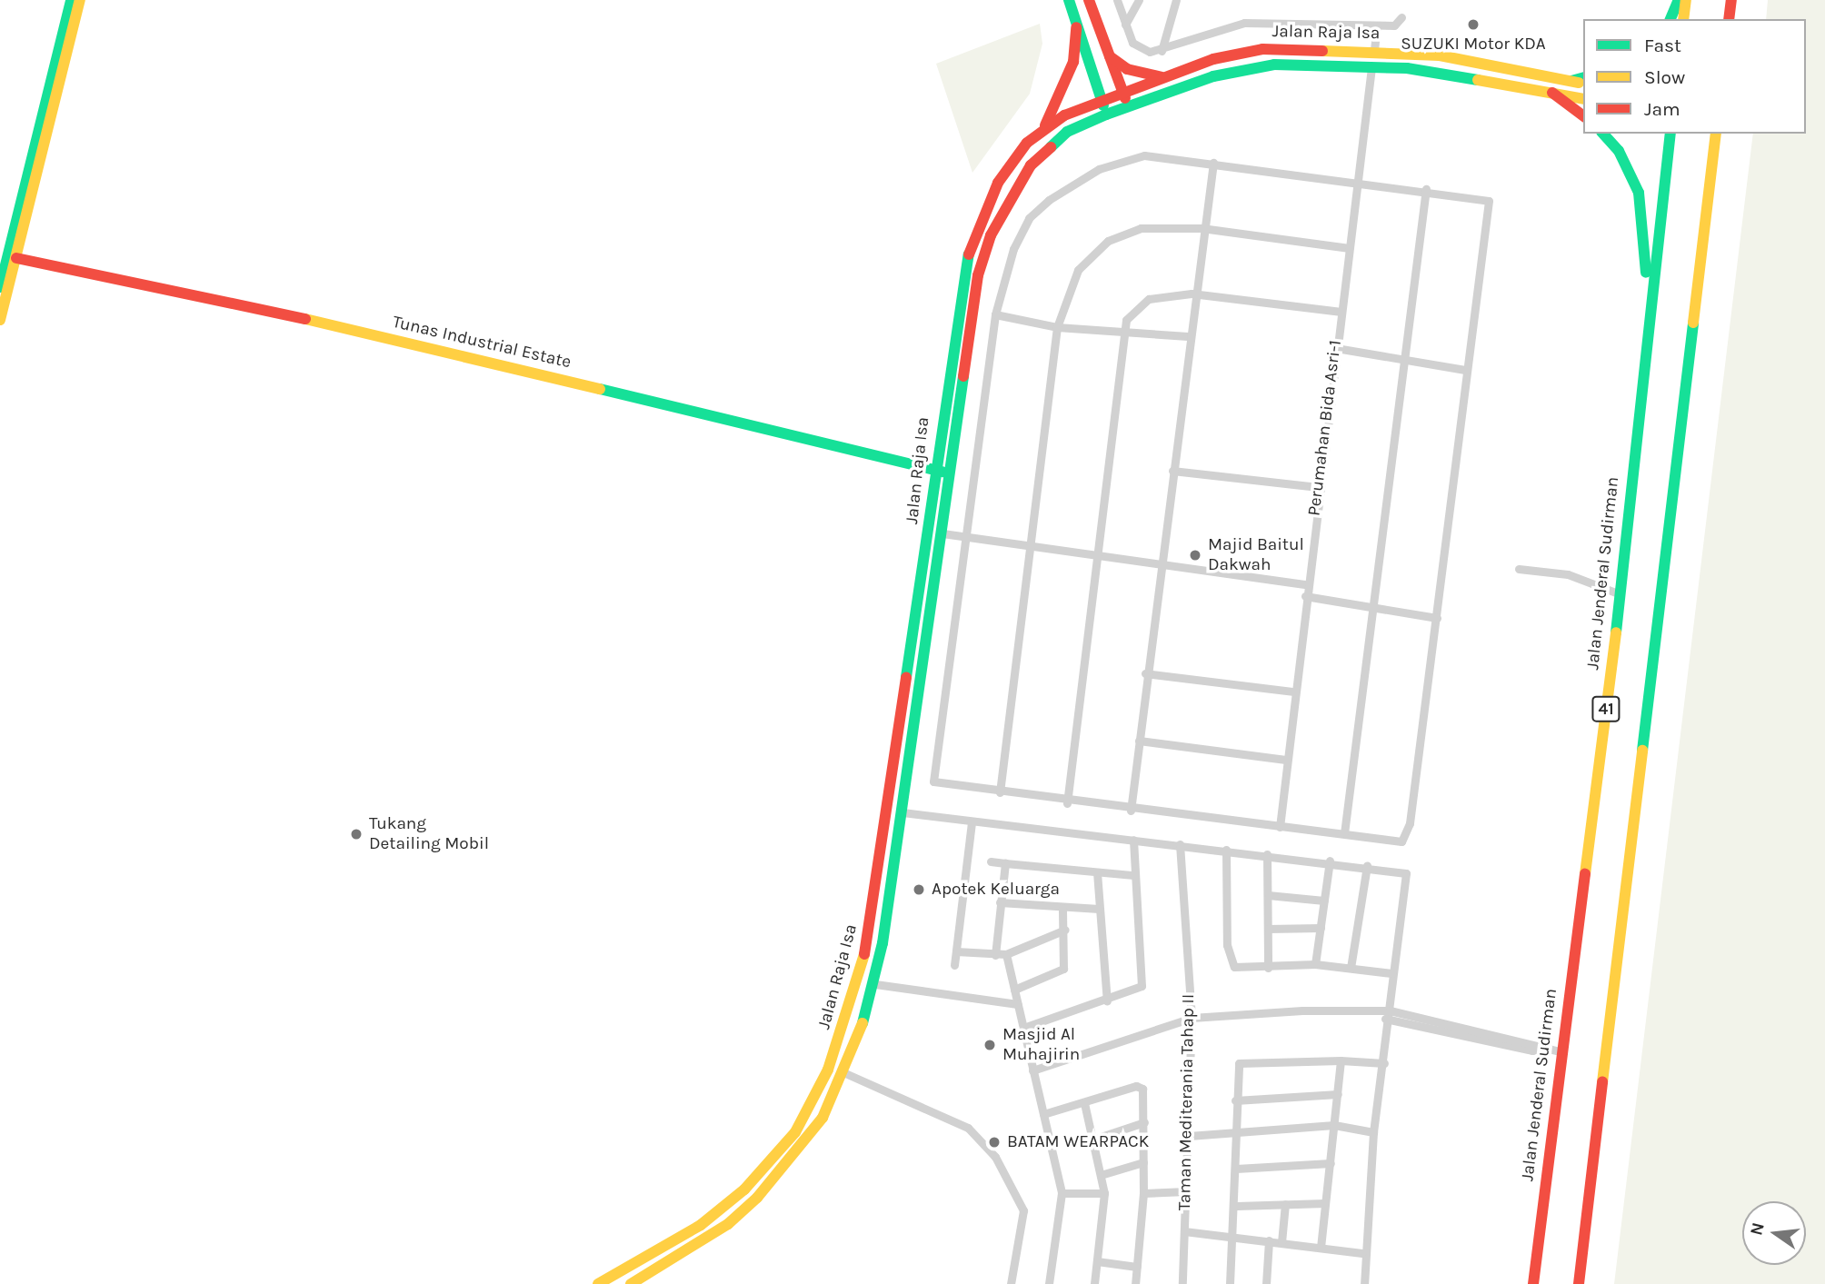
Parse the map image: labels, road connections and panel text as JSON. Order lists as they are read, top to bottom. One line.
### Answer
{"streets":{"main road":["Jalan Raja Isa","Tunas Industrial Estate","Jalan Jenderal Sudirman","41"],"street":["Perumahan Bida Asri-1","Taman Mediterania Tahap II"]},"crossings":[["Jalan Raja Isa","Tunas Industrial Estate"],["Jalan Raja Isa","Perumahan Bida Asri-1"]],"places":["SUZUKI Motor KDA","Majid Baitul Dakwah","Tukang Detailing Mobil","Apotek Keluarga","Masjid Al Muhajirin","BATAM WEARPACK"],"legend":["Fast","Slow","Jam"],"north":"left"}
